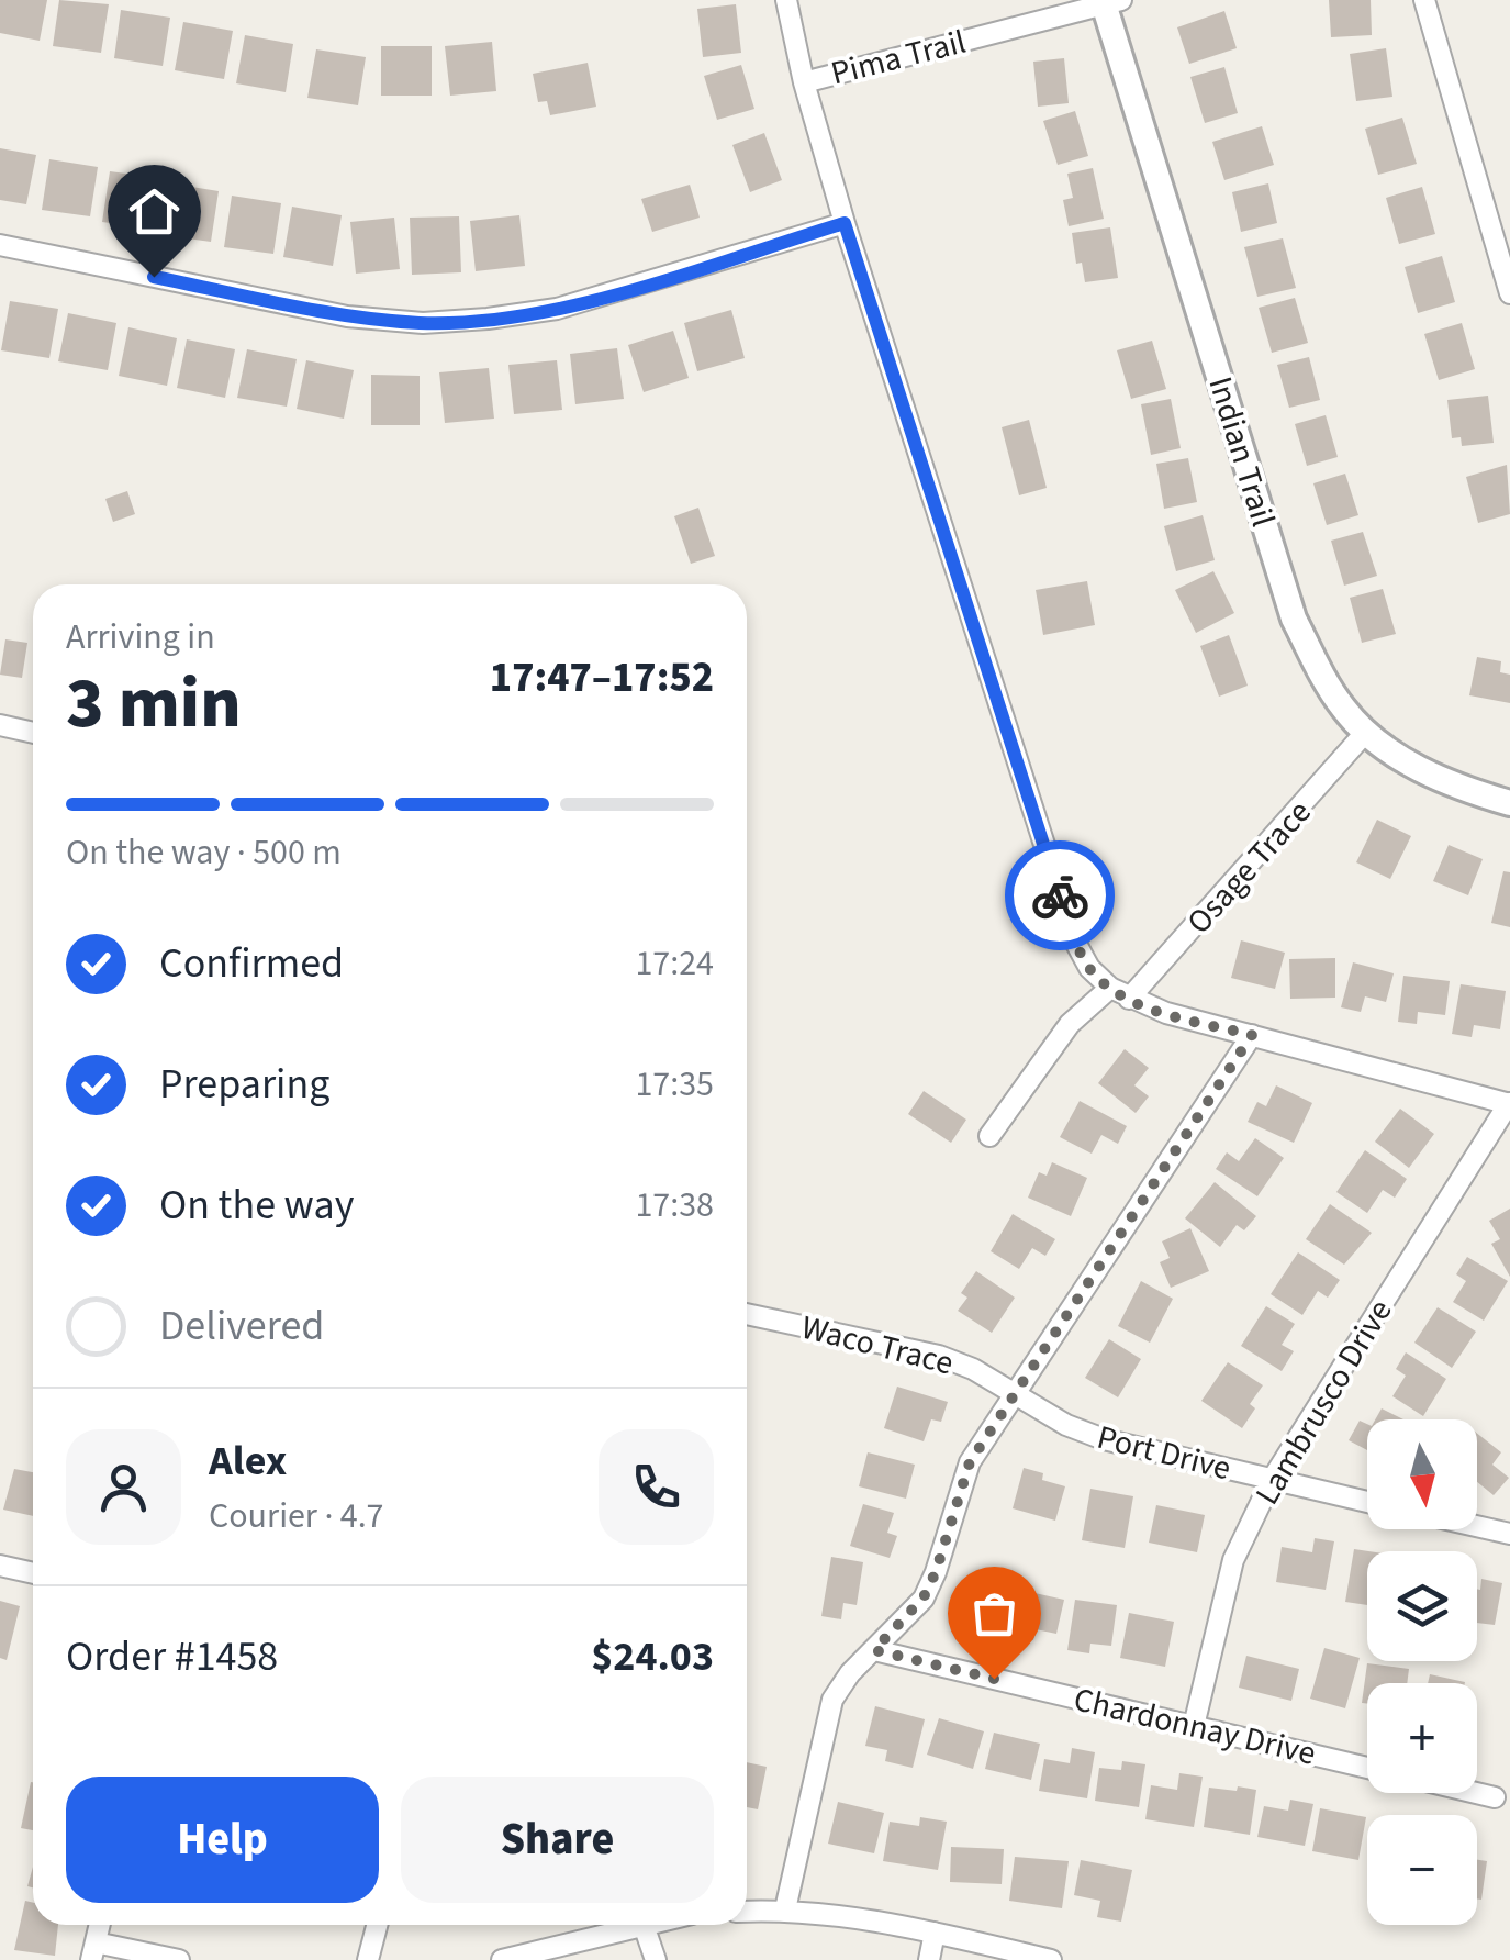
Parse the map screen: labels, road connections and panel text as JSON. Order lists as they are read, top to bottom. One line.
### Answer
{"streets":{"street":["Pima Trail","Indian Trail","Osage Trace","Waco Trace","Lambrusco Drive","Port Drive","Chardonnay Drive"]},"crossings":[["Pima Trail","Indian Trail"],["Indian Trail","Osage Trace"],["Waco Trace","Port Drive"],["Lambrusco Drive","Port Drive"],["Lambrusco Drive","Chardonnay Drive"]],"north":"bottom","page":{"heading":["3 min","Arriving in","17:47–17:52"],"panel":["Alex","Courier · 4.7","Order #1458","$24.03"],"bar":"On the way · 500 m","list":[["Confirmed","17:24"],["Preparing","17:35"],["On the way","17:38"],"Delivered"],"map_buttons":["+","−"],"buttons":["Help","Share"]}}
